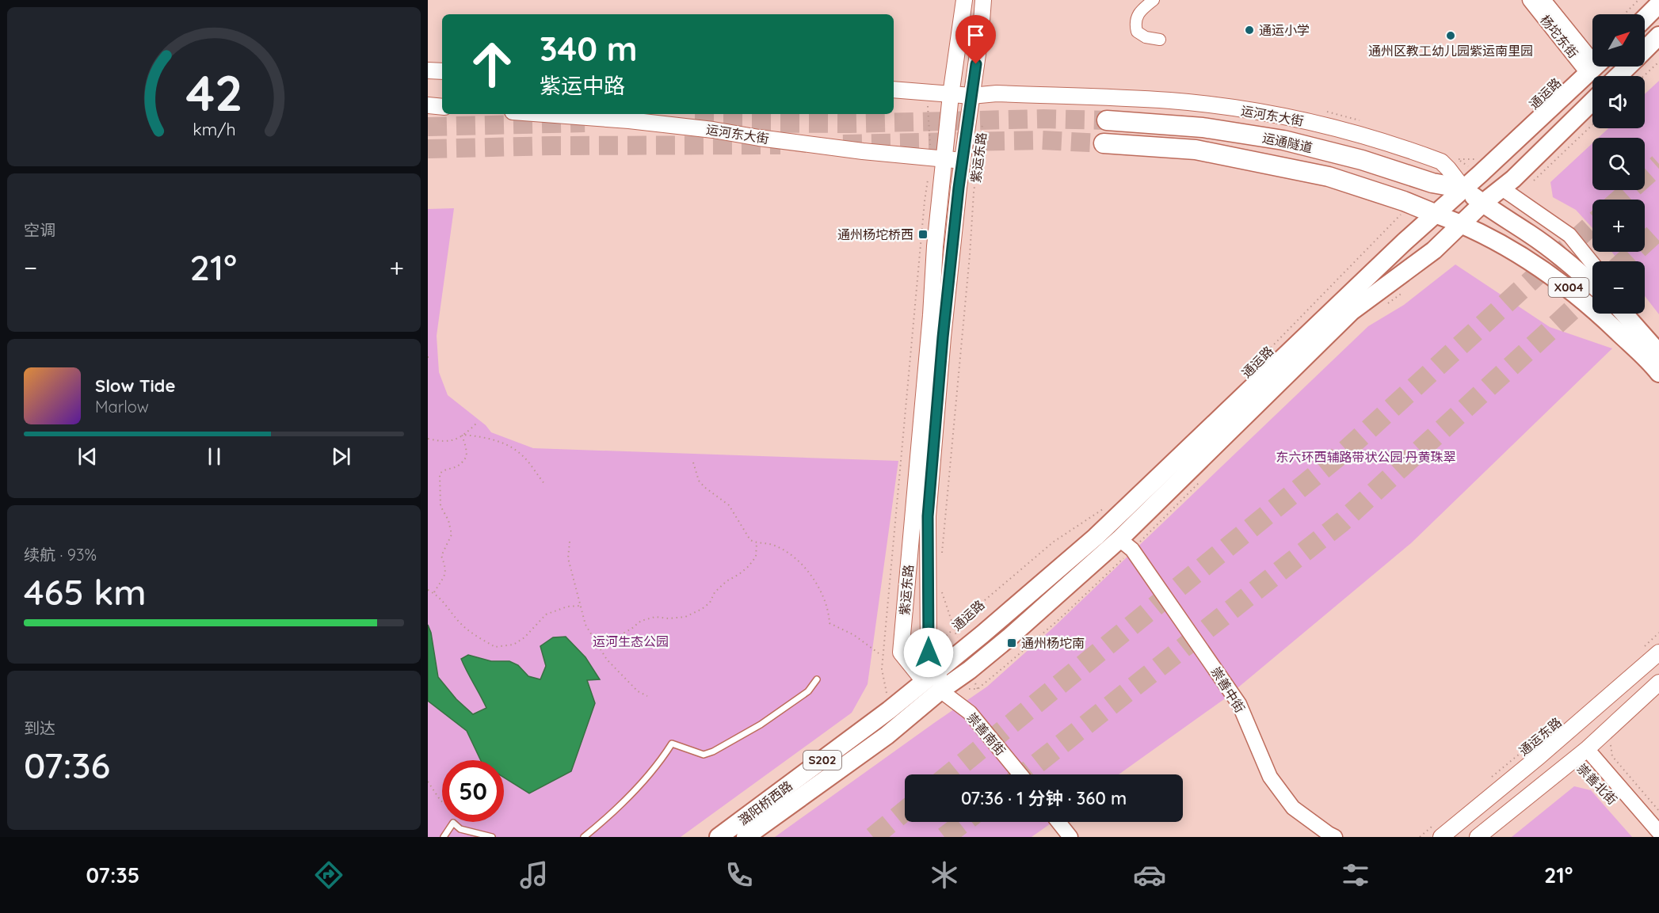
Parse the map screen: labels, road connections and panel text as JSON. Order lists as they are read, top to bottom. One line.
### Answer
{"streets":{"highway":["运通隧道"],"main road":["通运路","运河东大街","紫运东路","X004","通运东路","S202","潞阳桥西路"],"street":["杨坨东街","崇善中街","崇善南街","崇善北街"]},"crossings":[["通运路","运河东大街"],["通运路","运通隧道"],["通运路","紫运东路"],["通运路","X004"],["通运路","潞阳桥西路"],["运河东大街","运通隧道"],["运河东大街","紫运东路"],["运通隧道","X004"],["紫运东路","崇善南街"],["紫运东路","潞阳桥西路"],["崇善南街","潞阳桥西路"]],"parks":["东六环西辅路带状公园·丹黄珠翠","运河生态公园"],"places":{"other":["通运小学","通州区教工幼儿园紫运南里园"],"transit":["通州杨坨桥西","通州杨坨南"]},"north":"top right","page":{"map_buttons":["+","−"],"turn":["340 m","紫运中路"],"tile":["空调",["续航 · 93%","465 km"],["到达","07:36"]],"heat":["−","21°","+"],"song":["Slow Tide","Marlow"],"limit":"50","trip":"07:36 · 1 分钟 · 360 m","tabs":["07:35","21°"],"gauge":["42","km/h"]}}
